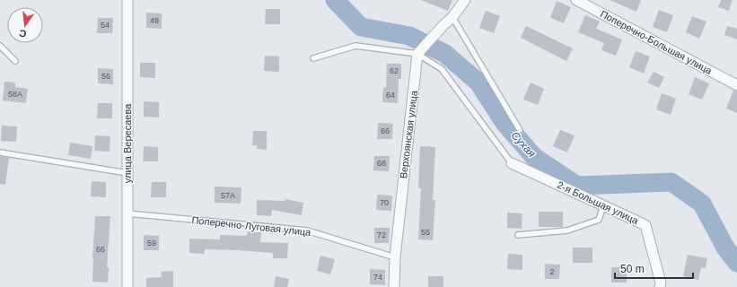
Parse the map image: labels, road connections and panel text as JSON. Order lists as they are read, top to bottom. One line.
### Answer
{"streets":{"street":["Поперечно-Большая улица","Верхоянская улица","улица Вересаева","2-я Большая улица"],"lane":["Поперечно-Луговая улица"]},"crossings":[["Верхоянская улица","Поперечно-Луговая улица"],["улица Вересаева","Поперечно-Луговая улица"]],"water":["Сухая"],"house_numbers":["49","54","62","56","58А","64","66","68","57А","70","55","72","59","66","2","74"],"scale_bar":"50 m","north":"bottom"}
